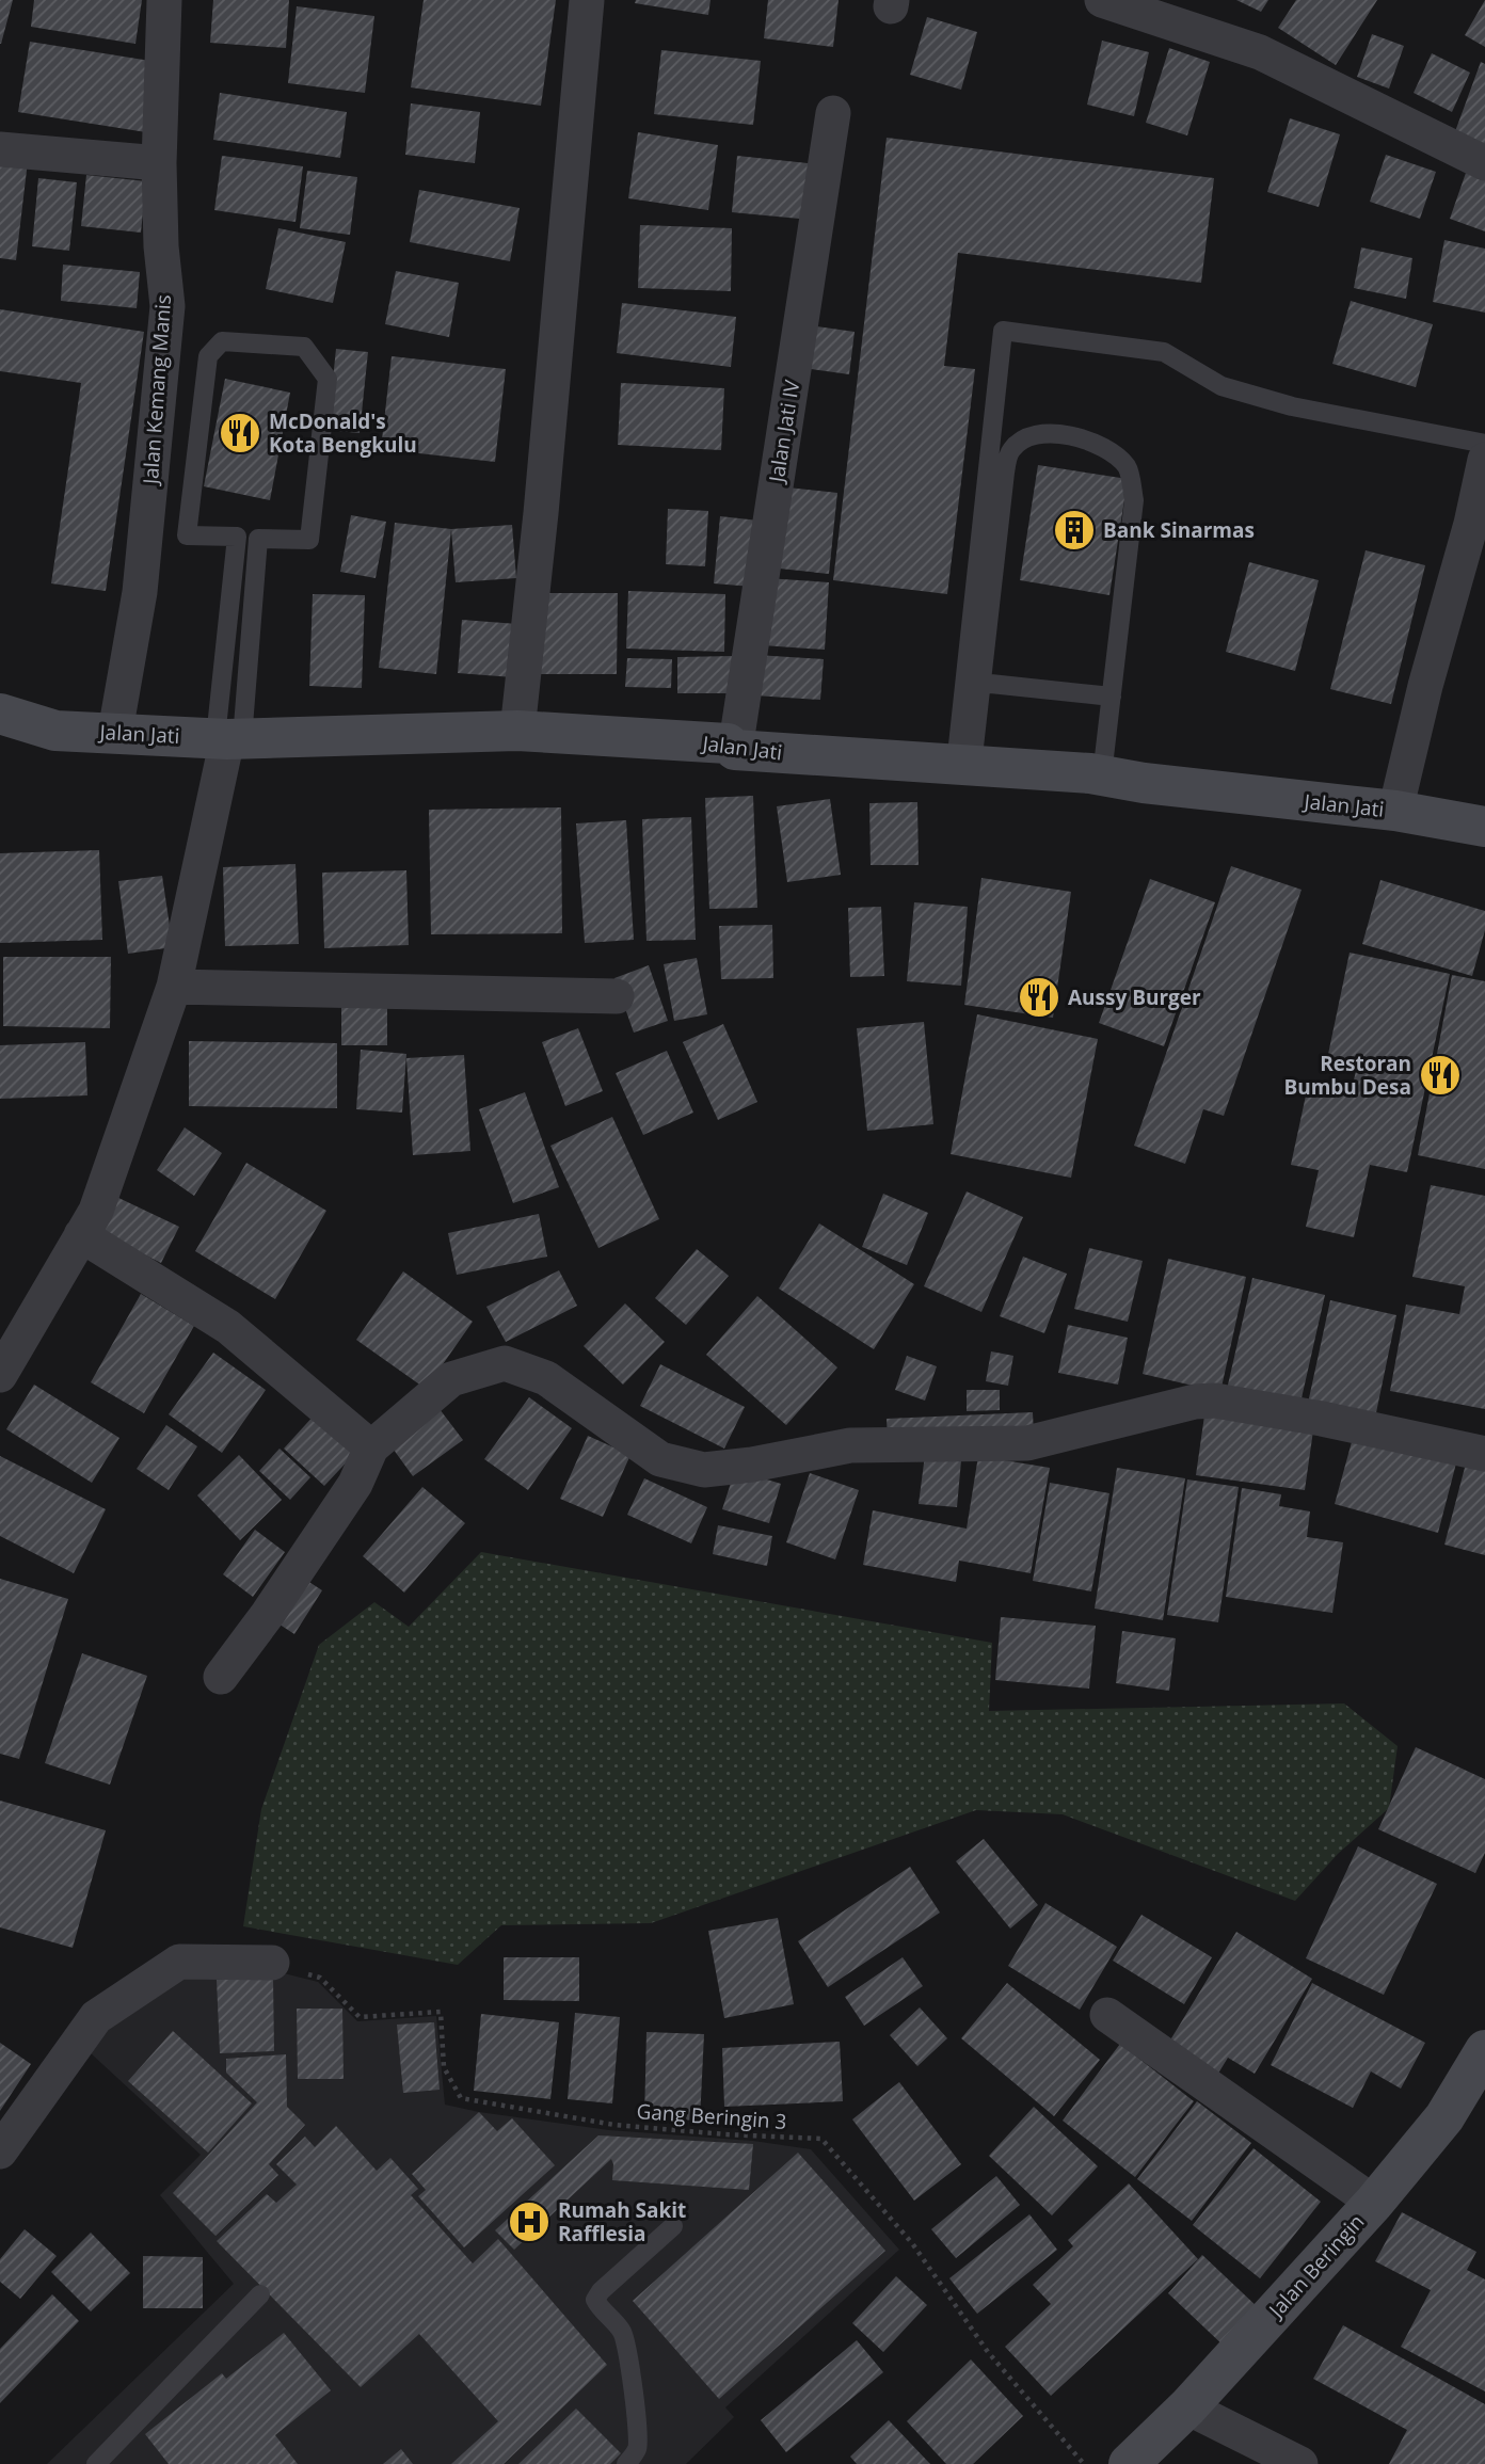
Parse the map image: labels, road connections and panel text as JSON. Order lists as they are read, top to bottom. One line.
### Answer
{"streets":{"street":["Jalan Kemang Manis","Jalan Jati IV","Jalan Jati","Jalan Beringin"],"path":["Gang Beringin 3"]},"crossings":[["Jalan Kemang Manis","Jalan Jati"],["Jalan Jati IV","Jalan Jati"]],"places":{"restaurant":["McDonald's Kota Bengkulu","Aussy Burger","Restoran Bumbu Desa"],"building":["Bank Sinarmas"],"hospital":["Rumah Sakit Rafflesia"]}}
